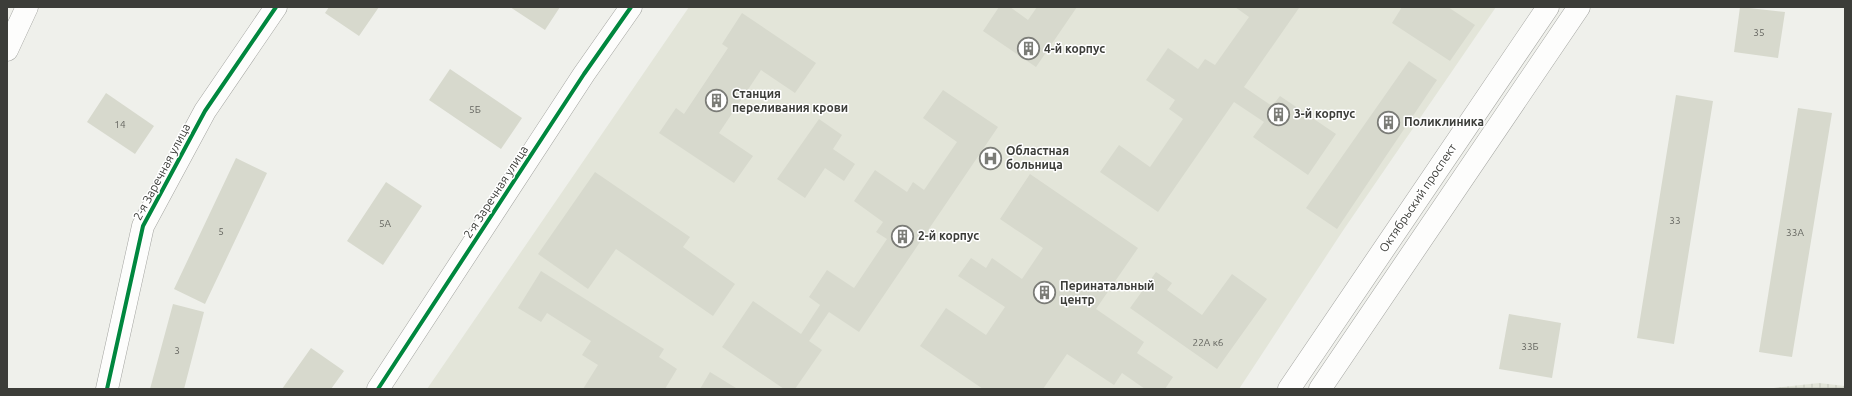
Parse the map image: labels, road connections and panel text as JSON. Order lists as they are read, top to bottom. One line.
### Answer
{"streets":{"street":["2-я Заречная улица","Октябрьский проспект"]},"places":{"building":["4-й корпус","Станция переливания крови","3-й корпус","Поликлиника","2-й корпус","Перинатальный центр"],"hospital":["Областная больница"]},"house_numbers":["35","5Б","14","33","5А","5","33А","22А к6","33Б","3"]}
